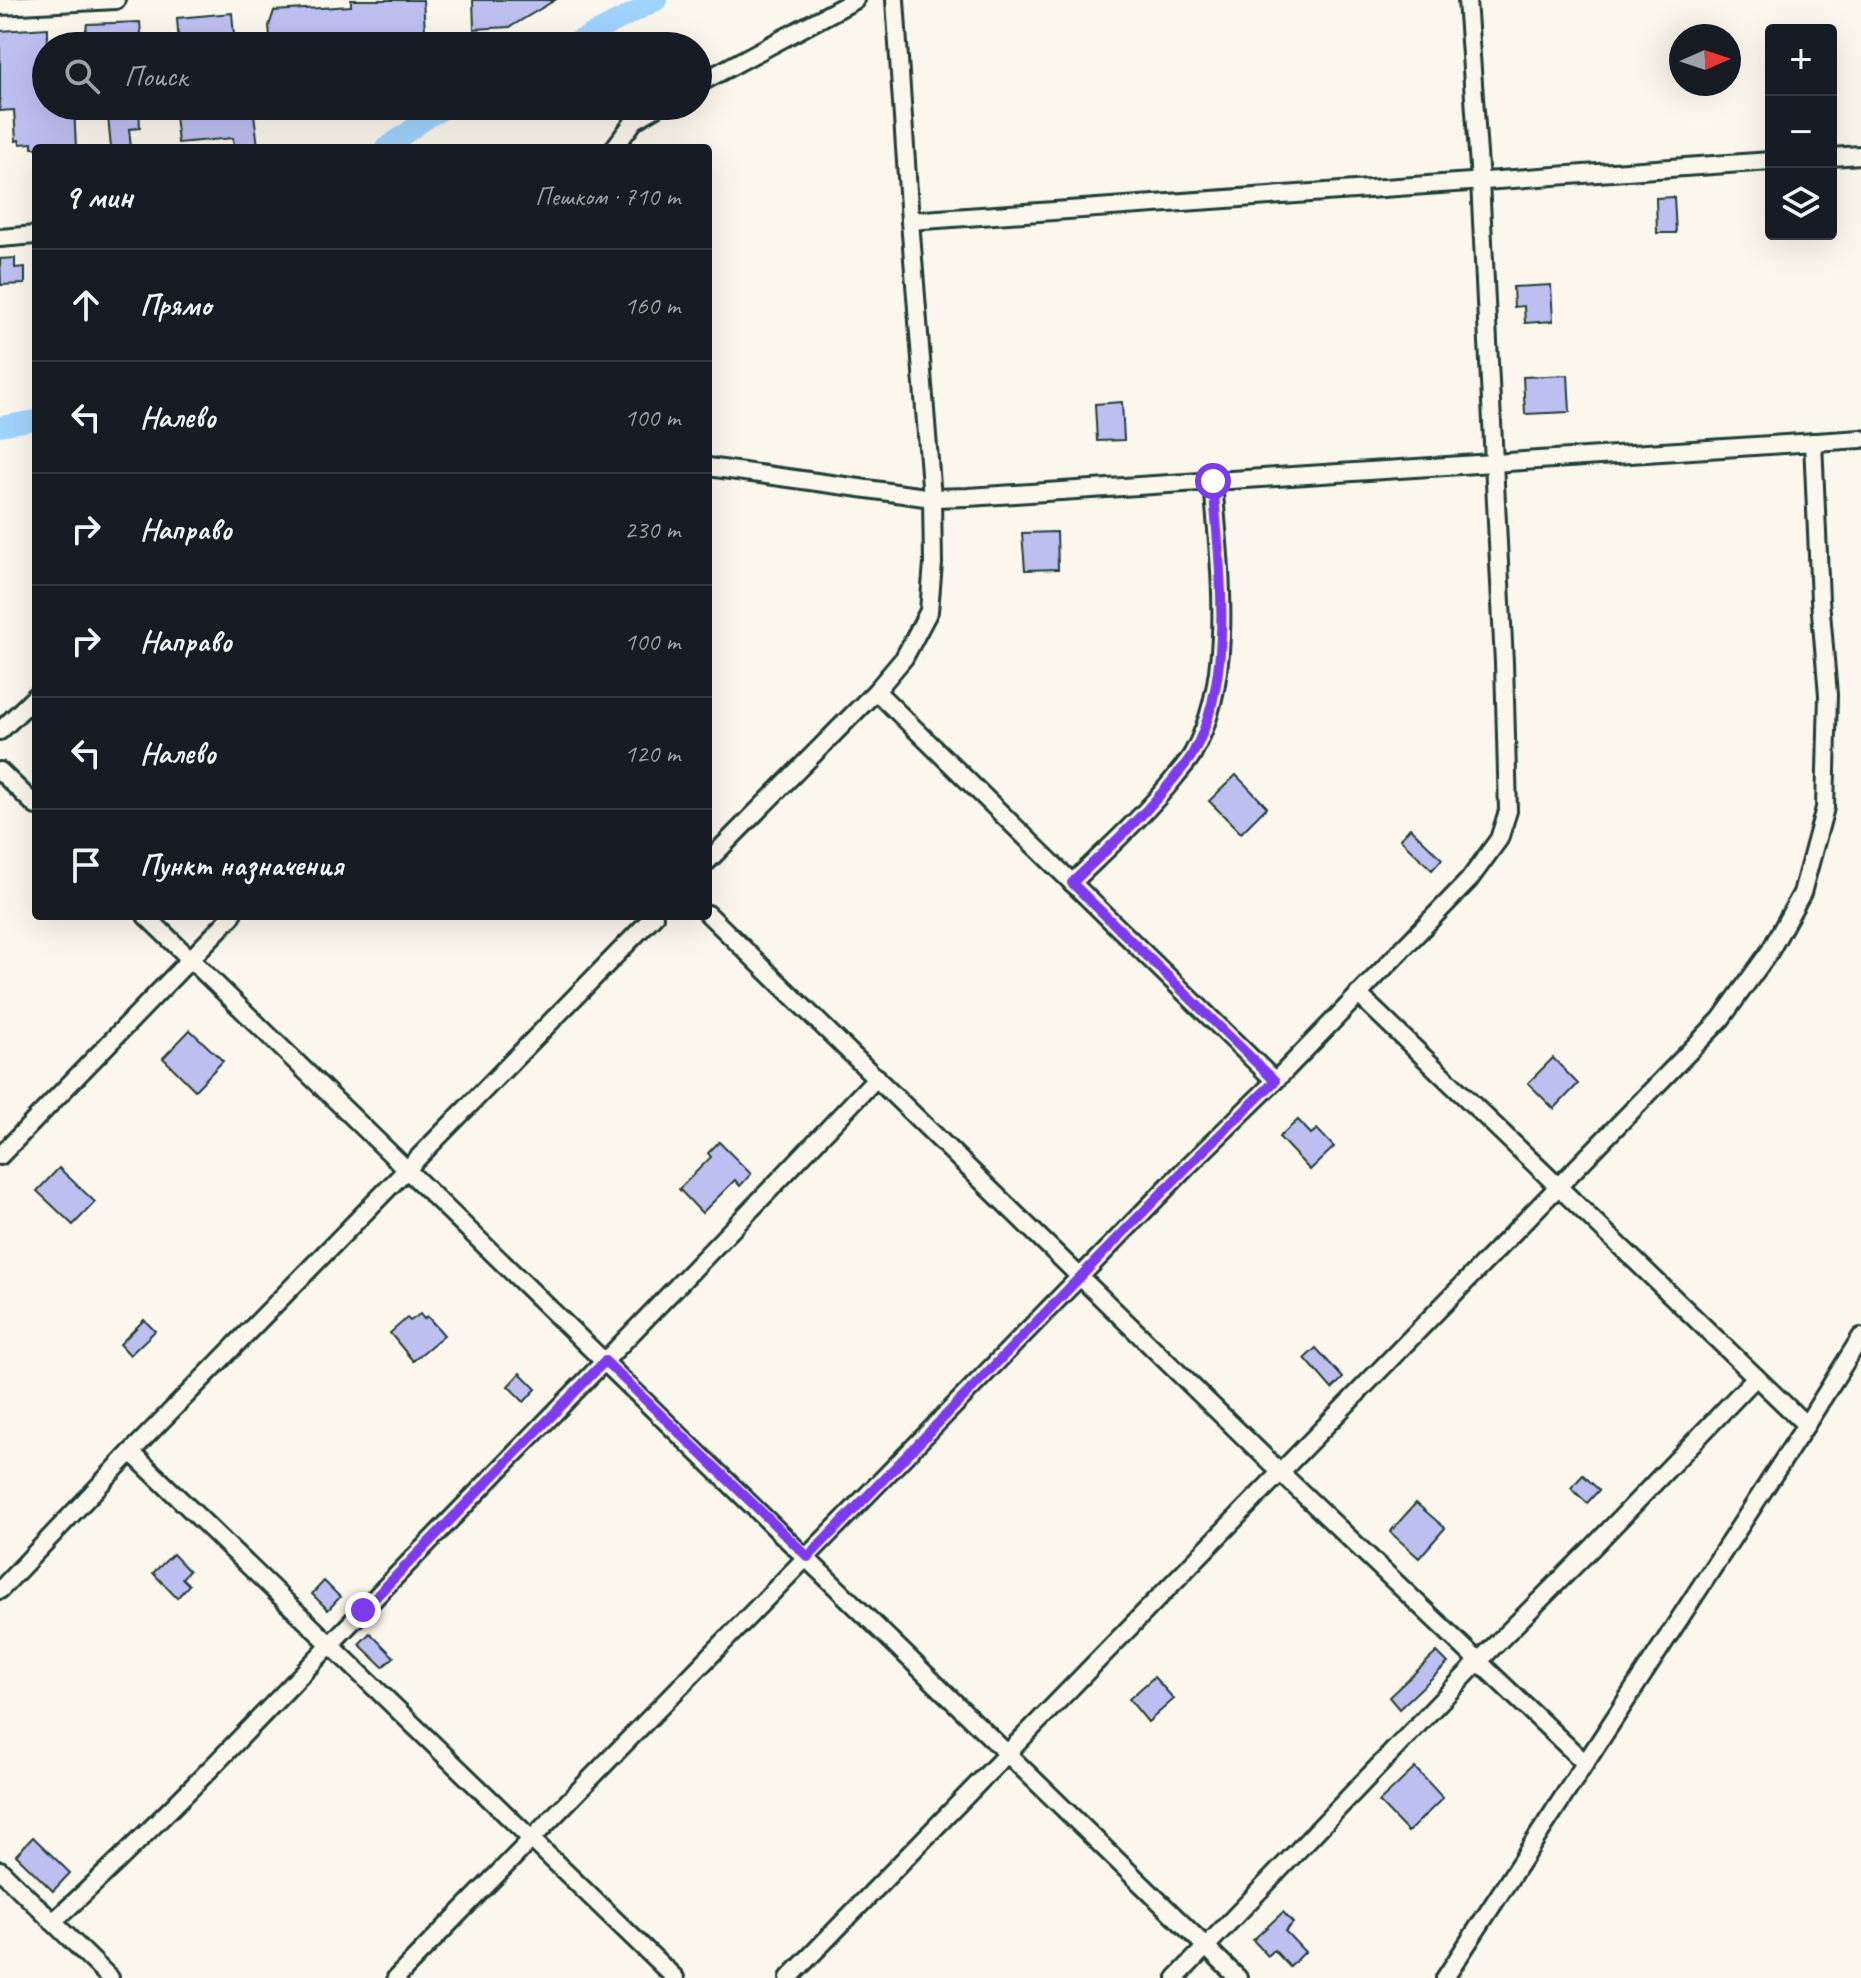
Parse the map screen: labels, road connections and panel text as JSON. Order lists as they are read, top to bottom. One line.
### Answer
{"north":"right","page":{"map_buttons":["+","−"],"search":"Поиск","heading":["9 мин","Пешком · 710 m"],"list":[["Прямо","160 m"],["Налево","100 m"],["Направо","230 m"],["Направо","100 m"],["Налево","120 m"],"Пункт назначения"]}}
